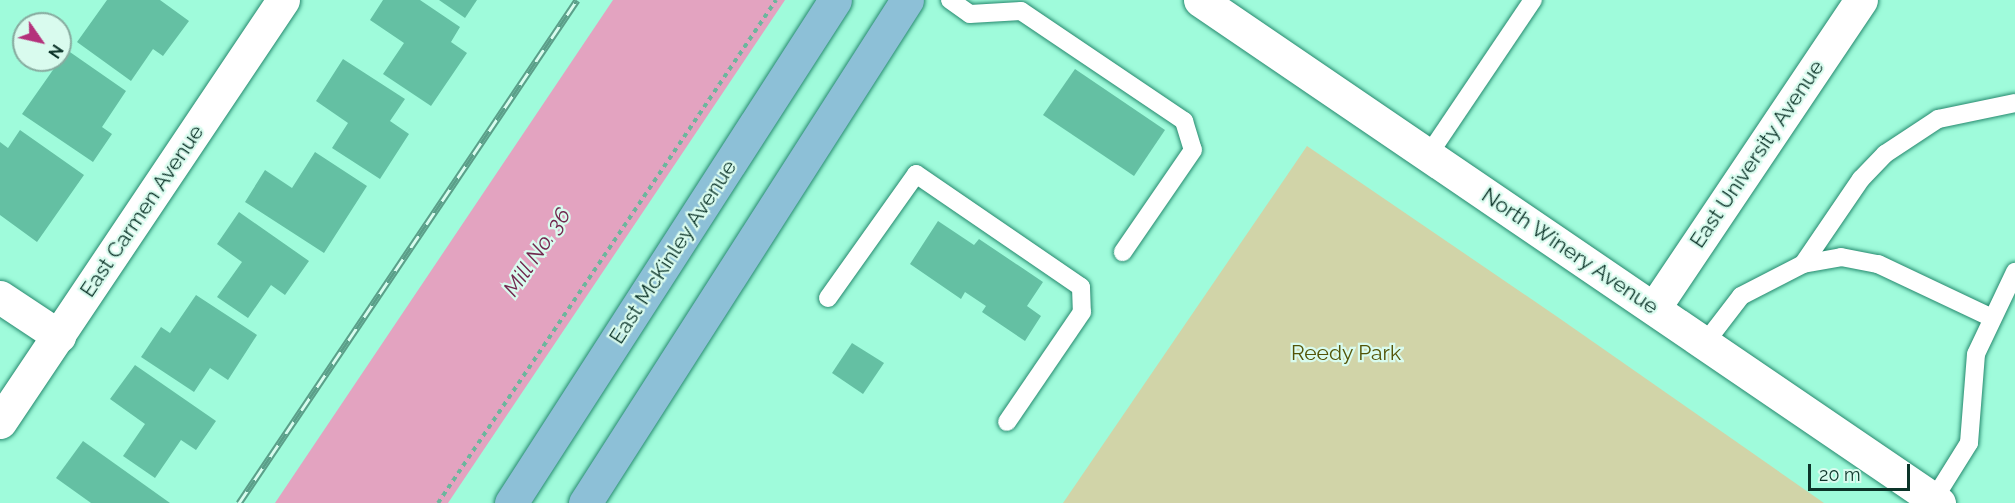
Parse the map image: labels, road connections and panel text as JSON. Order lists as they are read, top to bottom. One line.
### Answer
{"streets":{"main road":["East McKinley Avenue"],"street":["East University Avenue","East Carmen Avenue","North Winery Avenue"]},"crossings":[["East University Avenue","North Winery Avenue"]],"water":["Mill No. 36"],"parks":["Reedy Park"],"scale_bar":"20 m","north":"bottom right"}
